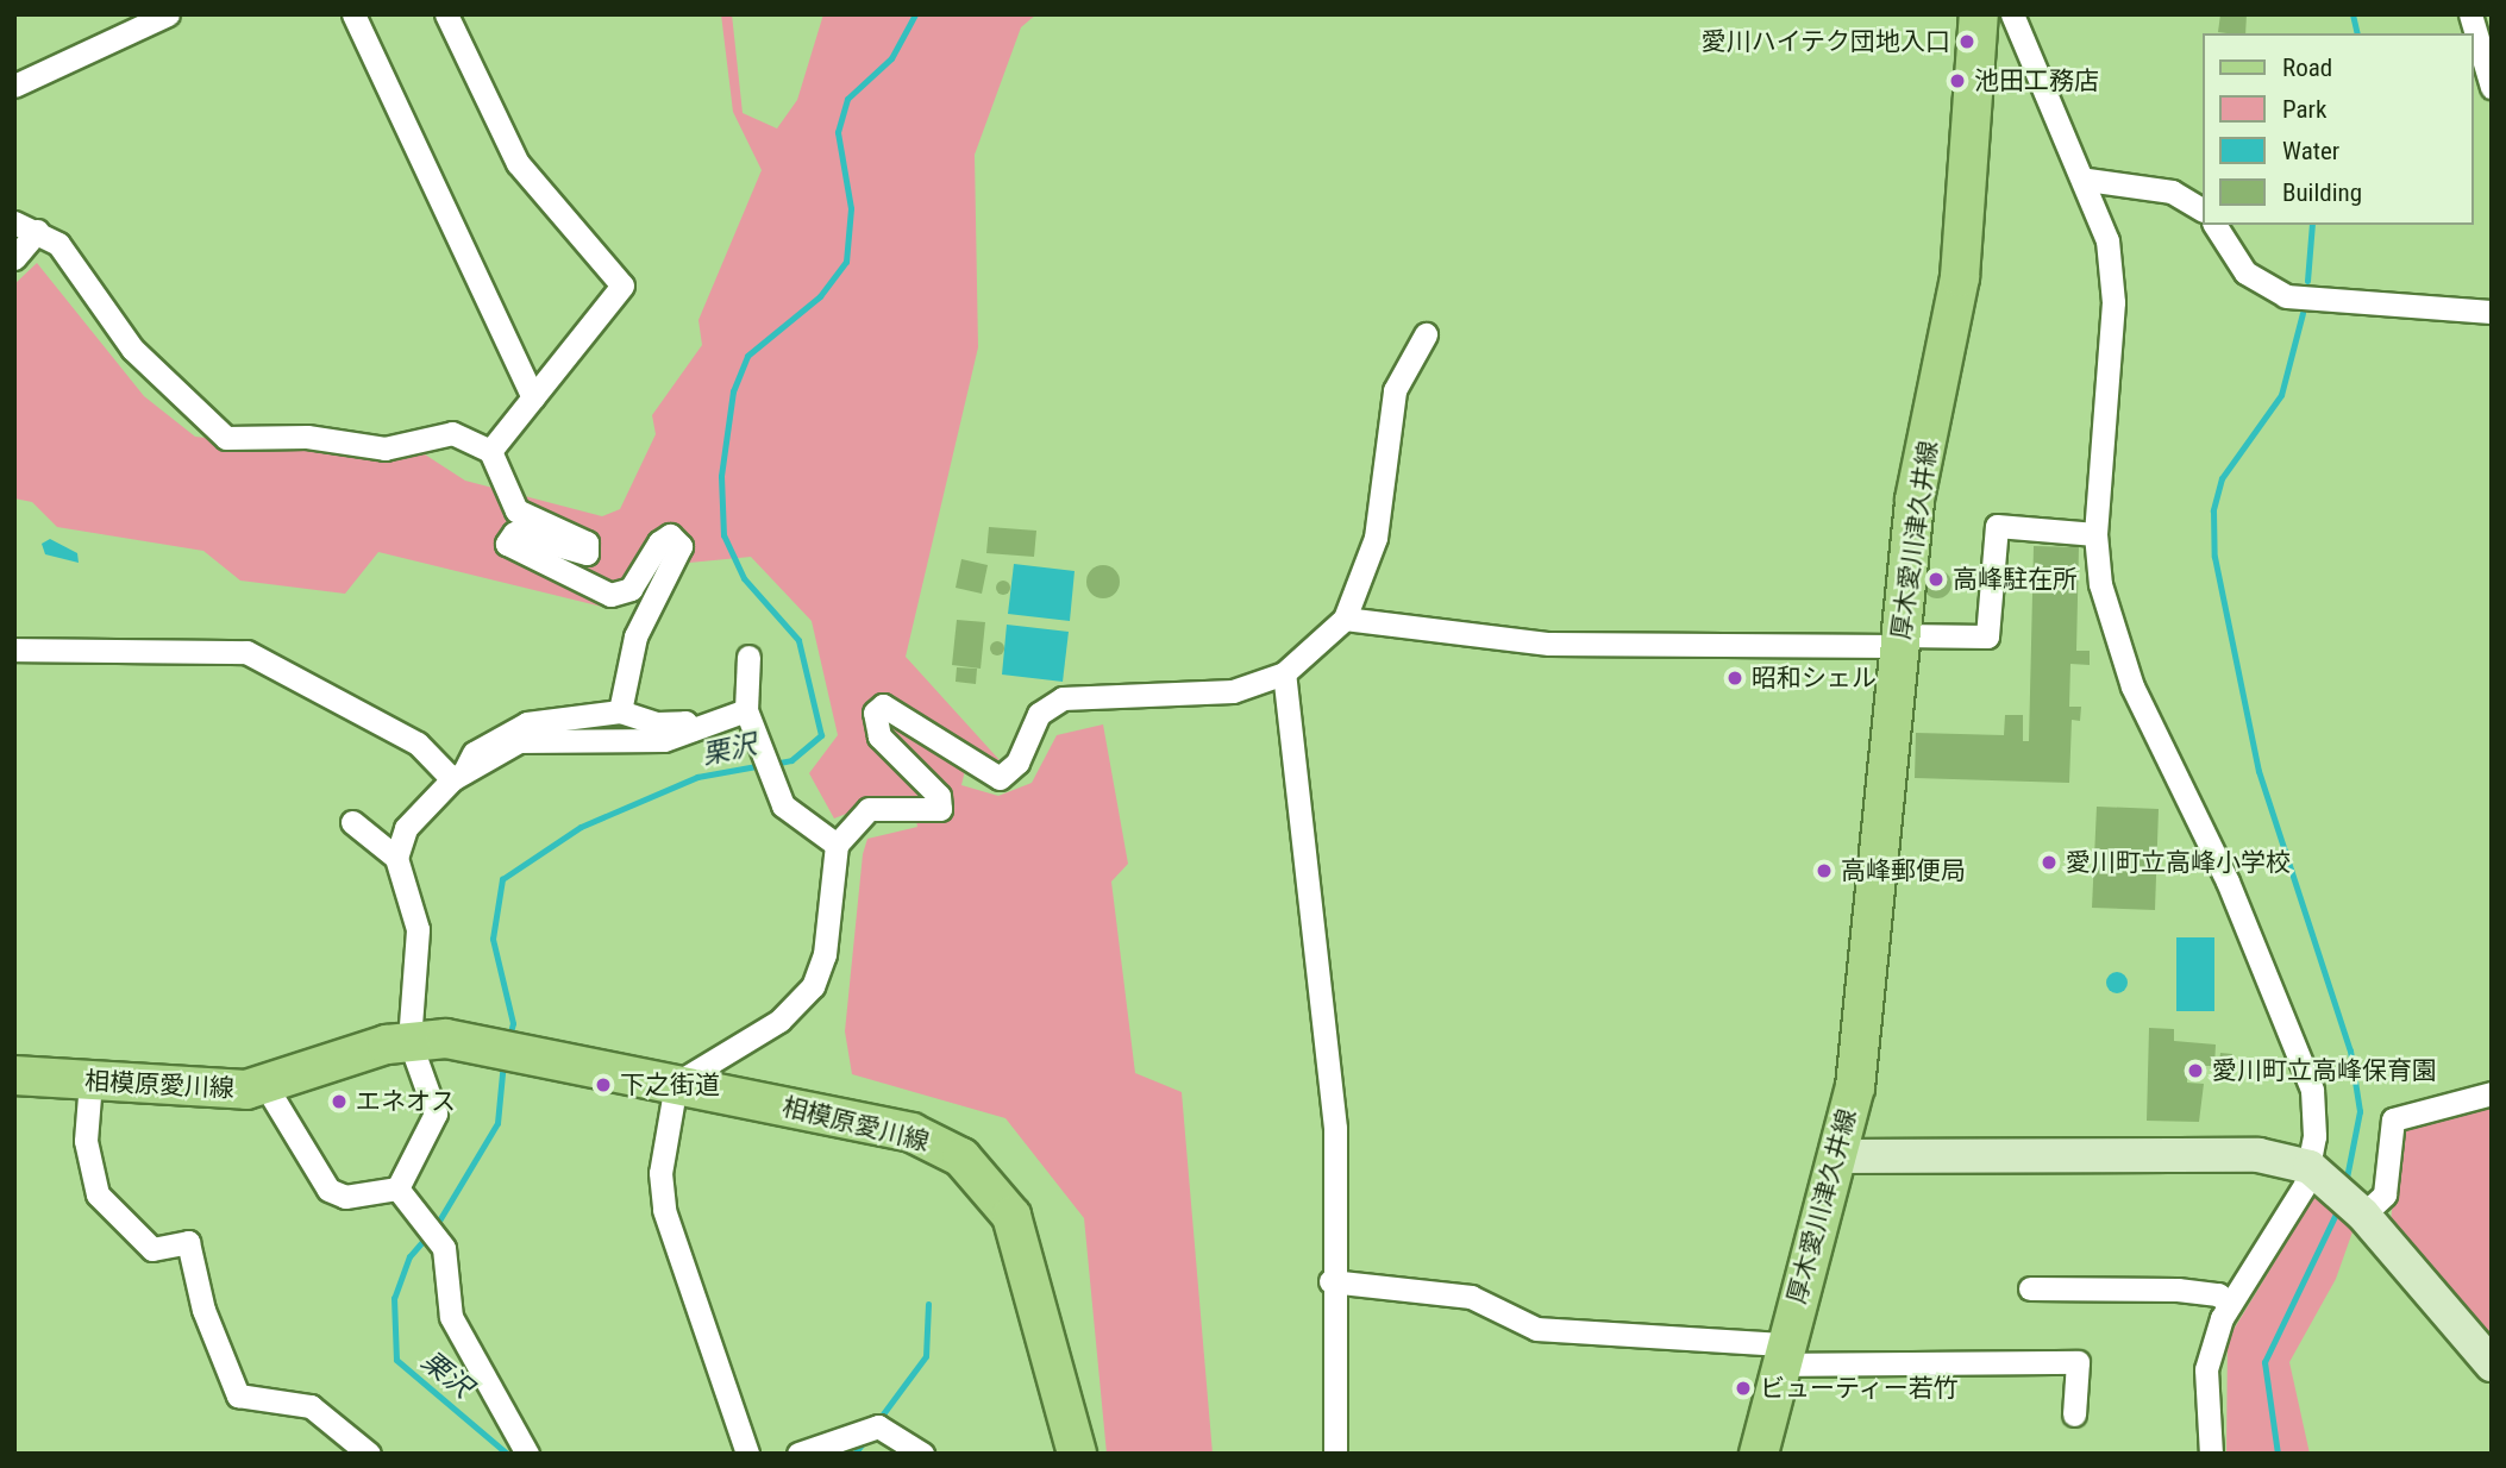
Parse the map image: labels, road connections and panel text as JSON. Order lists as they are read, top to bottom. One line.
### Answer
{"streets":{"main road":["厚木愛川津久井線","相模原愛川線"]},"water":["栗沢"],"places":["愛川ハイテク団地入口","池田工務店","高峰駐在所","昭和シェル","愛川町立高峰小学校","高峰郵便局","愛川町立高峰保育園","下之街道","エネオス","ビューティー若竹"],"legend":["Road","Park","Water","Building"]}
